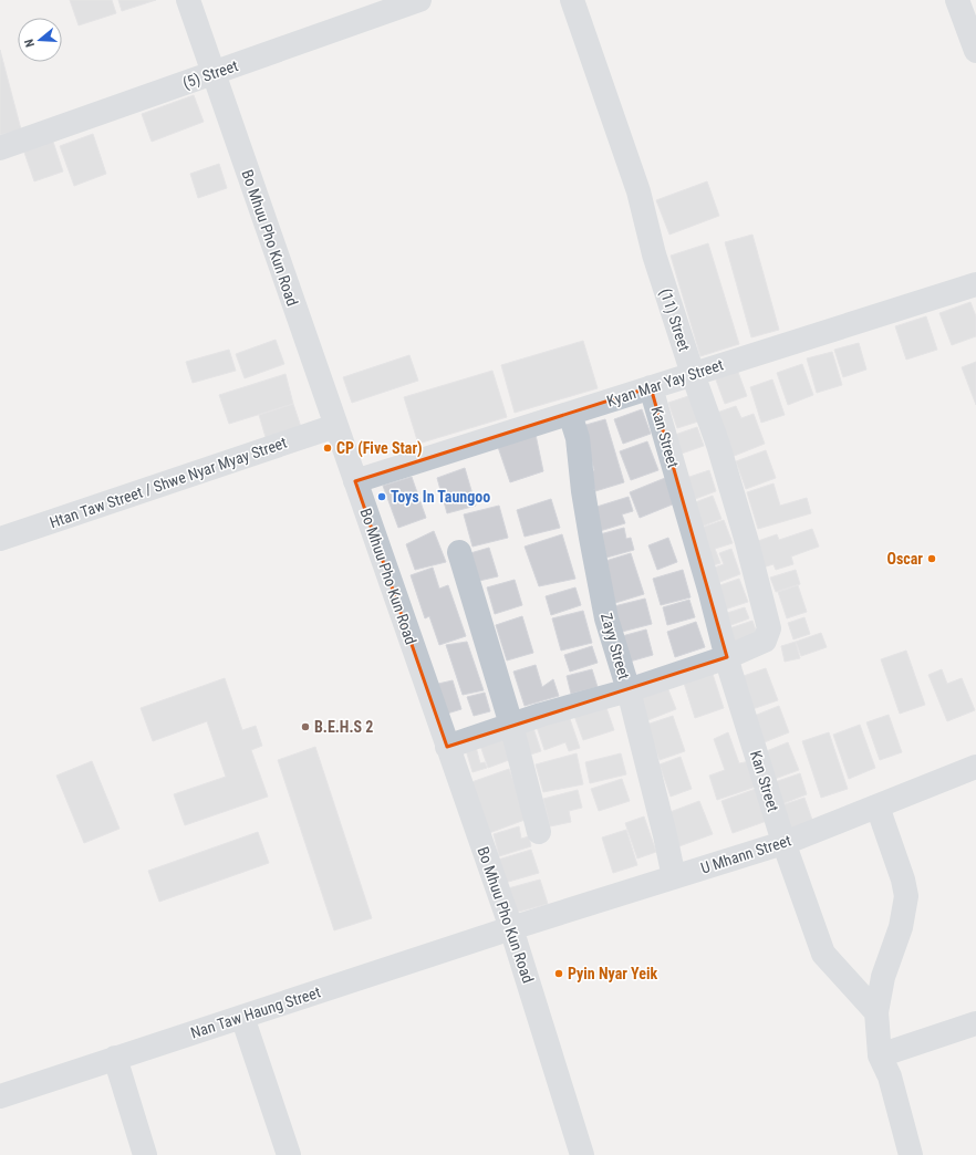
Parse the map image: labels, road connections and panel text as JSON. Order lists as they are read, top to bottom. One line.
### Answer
{"streets":{"street":["(5) Street","Bo Mhuu Pho Kun Road","(11) Street","Kyan Mar Yay Street","Kan Street","Htan Taw Street / Shwe Nyar Myay Street","Zayy Street","U Mhann Street","Nan Taw Haung Street"]},"crossings":[["(5) Street","Bo Mhuu Pho Kun Road"],["Bo Mhuu Pho Kun Road","Kyan Mar Yay Street"],["Bo Mhuu Pho Kun Road","Htan Taw Street / Shwe Nyar Myay Street"],["Bo Mhuu Pho Kun Road","U Mhann Street"],["Bo Mhuu Pho Kun Road","Nan Taw Haung Street"],["(11) Street","Kyan Mar Yay Street"],["(11) Street","Kan Street"],["Kyan Mar Yay Street","Kan Street"],["Kyan Mar Yay Street","Zayy Street"],["Kan Street","U Mhann Street"],["Zayy Street","U Mhann Street"],["U Mhann Street","Nan Taw Haung Street"]],"places":["CP (Five Star)","Toys In Taungoo","Oscar","B.E.H.S 2","Pyin Nyar Yeik"],"north":"left"}
